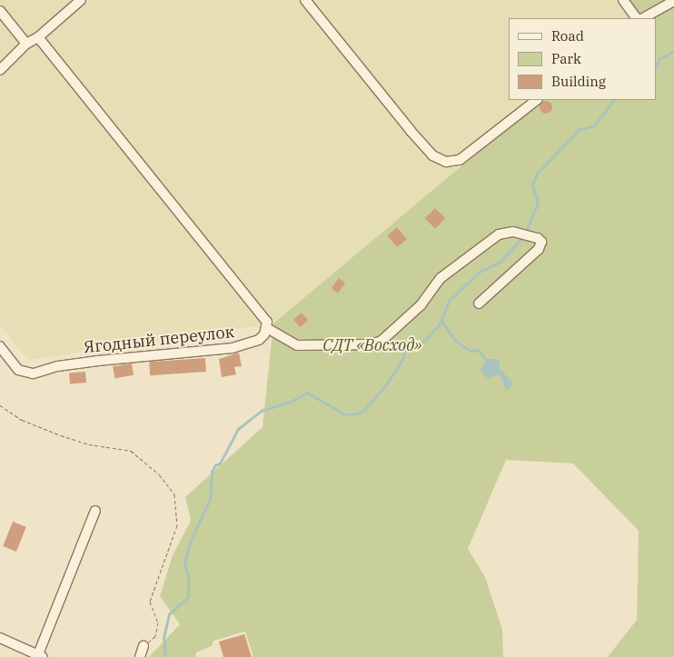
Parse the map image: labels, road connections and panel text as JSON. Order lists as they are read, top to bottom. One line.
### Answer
{"streets":{"street":["Ягодный переулок"]},"parks":["СДТ «Восход»"],"legend":["Road","Park","Building"]}
